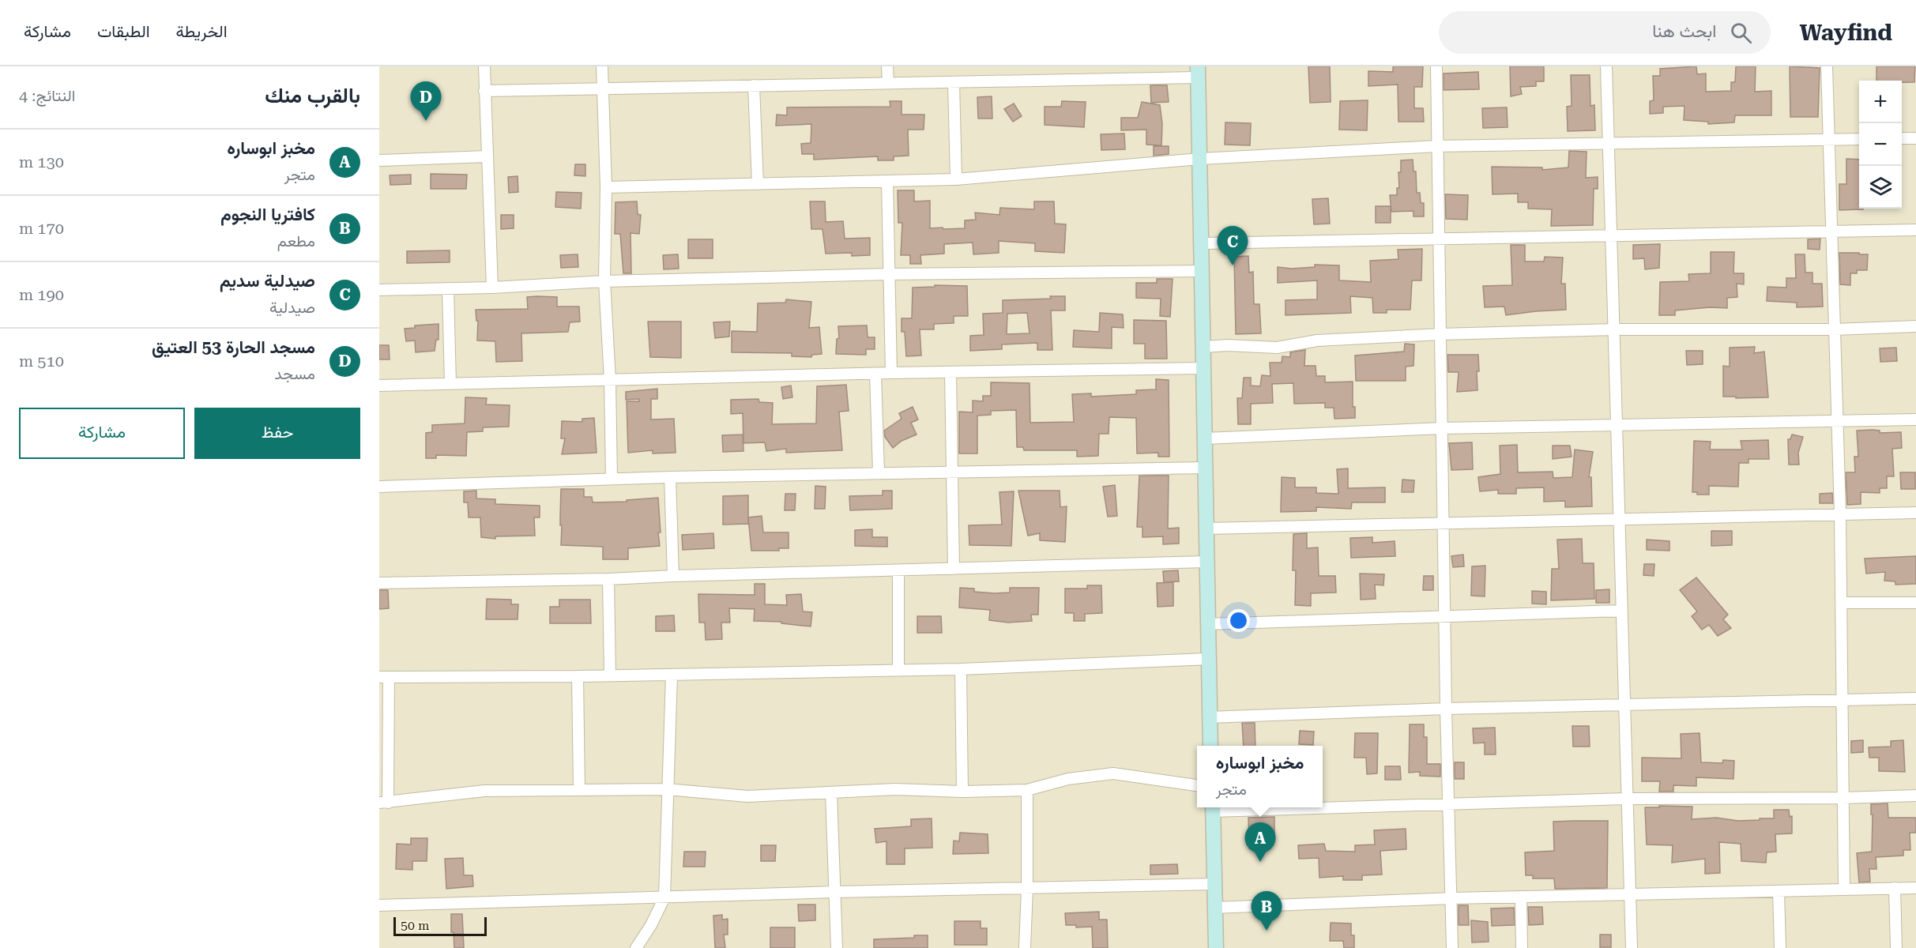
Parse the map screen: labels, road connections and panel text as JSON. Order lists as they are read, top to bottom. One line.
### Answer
{"scale_bar":"50 m","page":{"header":"Wayfind","search":"ابحث هنا","nav":["الخريطة","الطبقات","مشاركة"],"heading":["بالقرب منك","النتائج: 4"],"map_buttons":["+","−"],"pins":["D","C","A","B"],"list":[{"mark":"A","name":"مخبز ابوساره","note":"متجر","value":"130 m"},{"mark":"B","name":"كافتريا النجوم","note":"مطعم","value":"170 m"},{"mark":"C","name":"صيدلية سديم","note":"صيدلية","value":"190 m"},{"mark":"D","name":"مسجد الحارة 53 العتيق","note":"مسجد","value":"510 m"}],"buttons":["حفظ","مشاركة"],"popup":["مخبز ابوساره","متجر"],"scale":"50 m"}}
